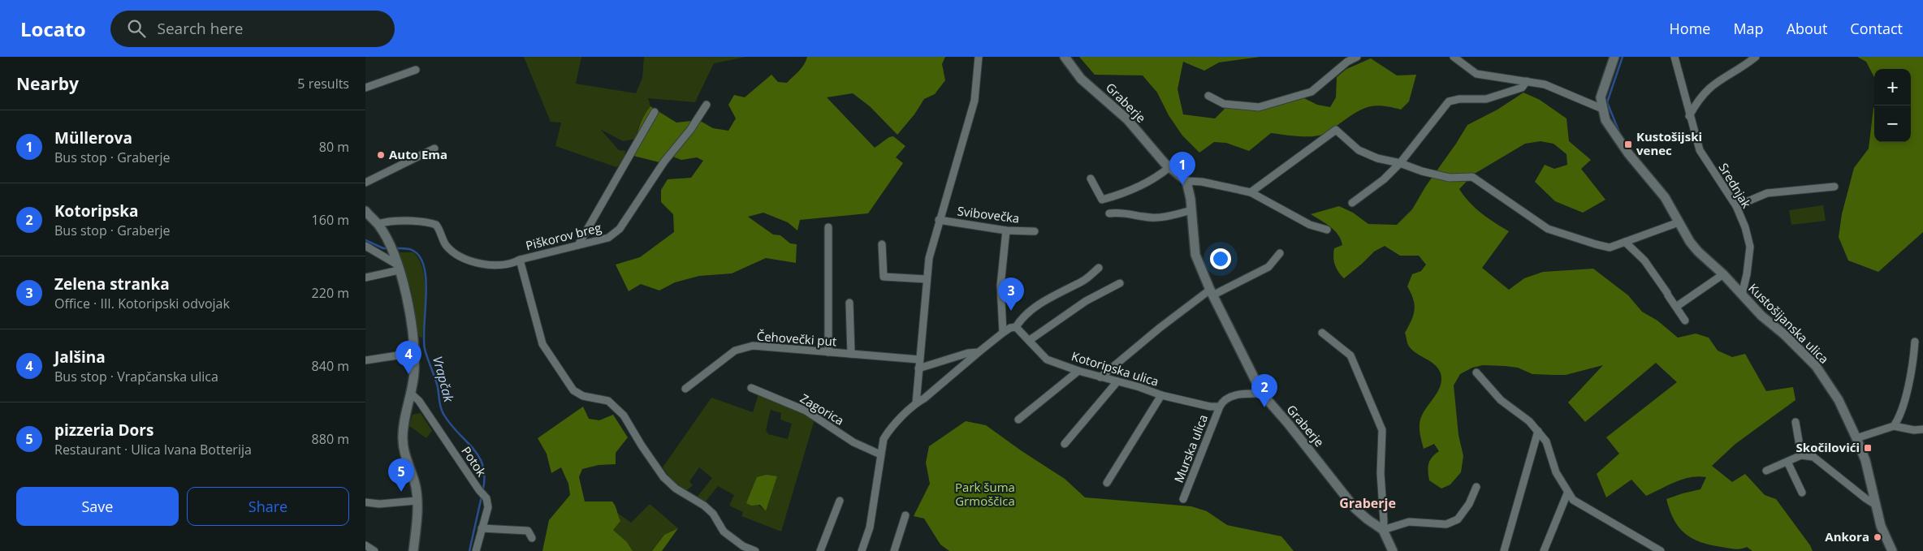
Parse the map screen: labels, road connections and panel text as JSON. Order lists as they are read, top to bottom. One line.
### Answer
{"streets":{"street":["Graberje","Srednjak","Svibovečka","Piškorov breg","Kustošijanska ulica","Čehovečki put","Kotoripska ulica","Zagorica","Murska ulica","Potok"]},"crossings":[["Srednjak","Kustošijanska ulica"],["Kotoripska ulica","Murska ulica"]],"districts":["Graberje"],"water":["Vrapčak"],"parks":["Park šuma Grmoščica"],"places":{"transit":["Kustošijski venec","Skočilovići"],"other":["Auto Ema","Ankora"]},"page":{"header":"Locato","search":"Search here","nav":["Home","Map","About","Contact"],"heading":["Nearby","5 results"],"map_buttons":["+","−"],"list":[{"mark":"1","name":"Müllerova","note":"Bus stop · Graberje","value":"80 m"},{"mark":"2","name":"Kotoripska","note":"Bus stop · Graberje","value":"160 m"},{"mark":"3","name":"Zelena stranka","note":"Office · III. Kotoripski odvojak","value":"220 m"},{"mark":"4","name":"Jalšina","note":"Bus stop · Vrapčanska ulica","value":"840 m"},{"mark":"5","name":"pizzeria Dors","note":"Restaurant · Ulica Ivana Botterija","value":"880 m"}],"pins":["1","3","4","2","5"],"buttons":["Save","Share"]}}
